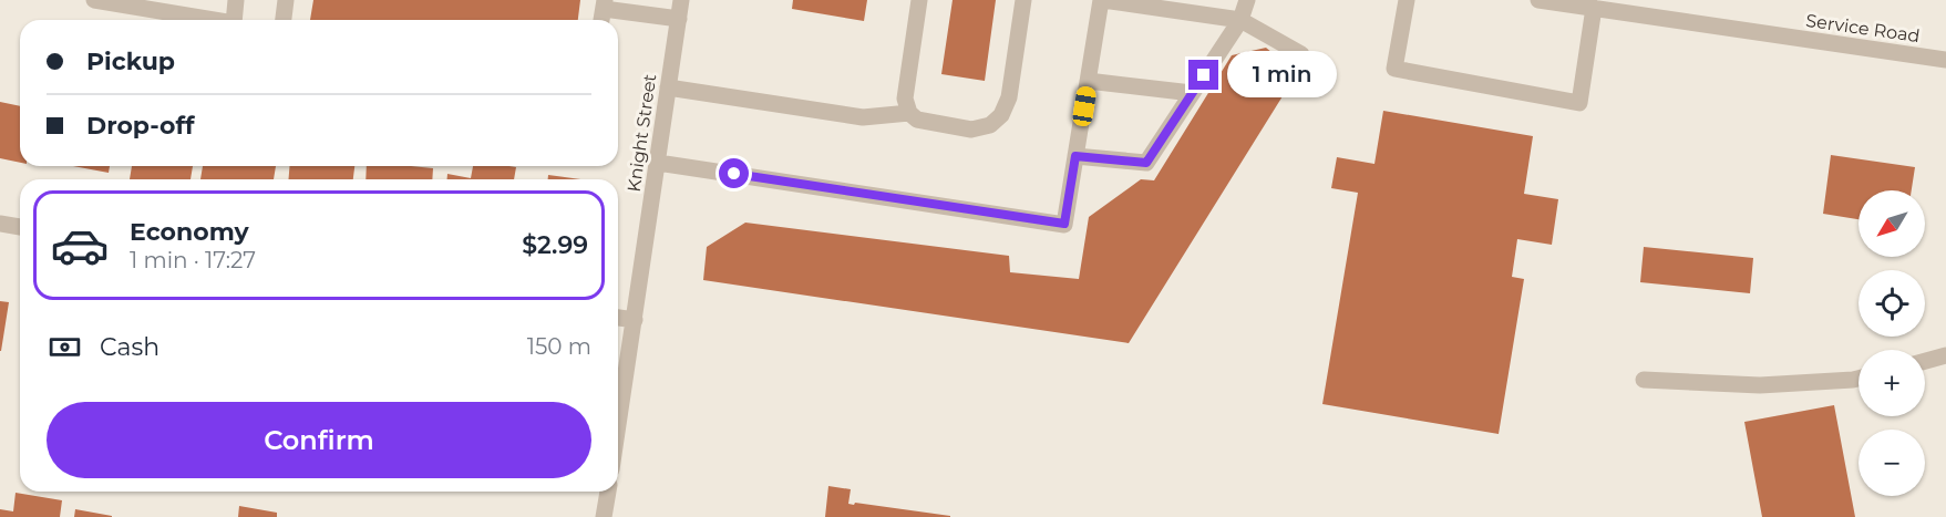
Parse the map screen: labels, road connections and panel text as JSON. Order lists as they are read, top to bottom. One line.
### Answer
{"streets":{"street":["Service Road","Knight Street"]},"north":"bottom left","page":{"banner":["Pickup","Drop-off"],"bubble":"1 min","map_buttons":["+","−"],"list":[{"name":"Economy","note":"1 min · 17:27","value":"$2.99"}],"pay":["Cash","150 m"],"buttons":"Confirm"}}
